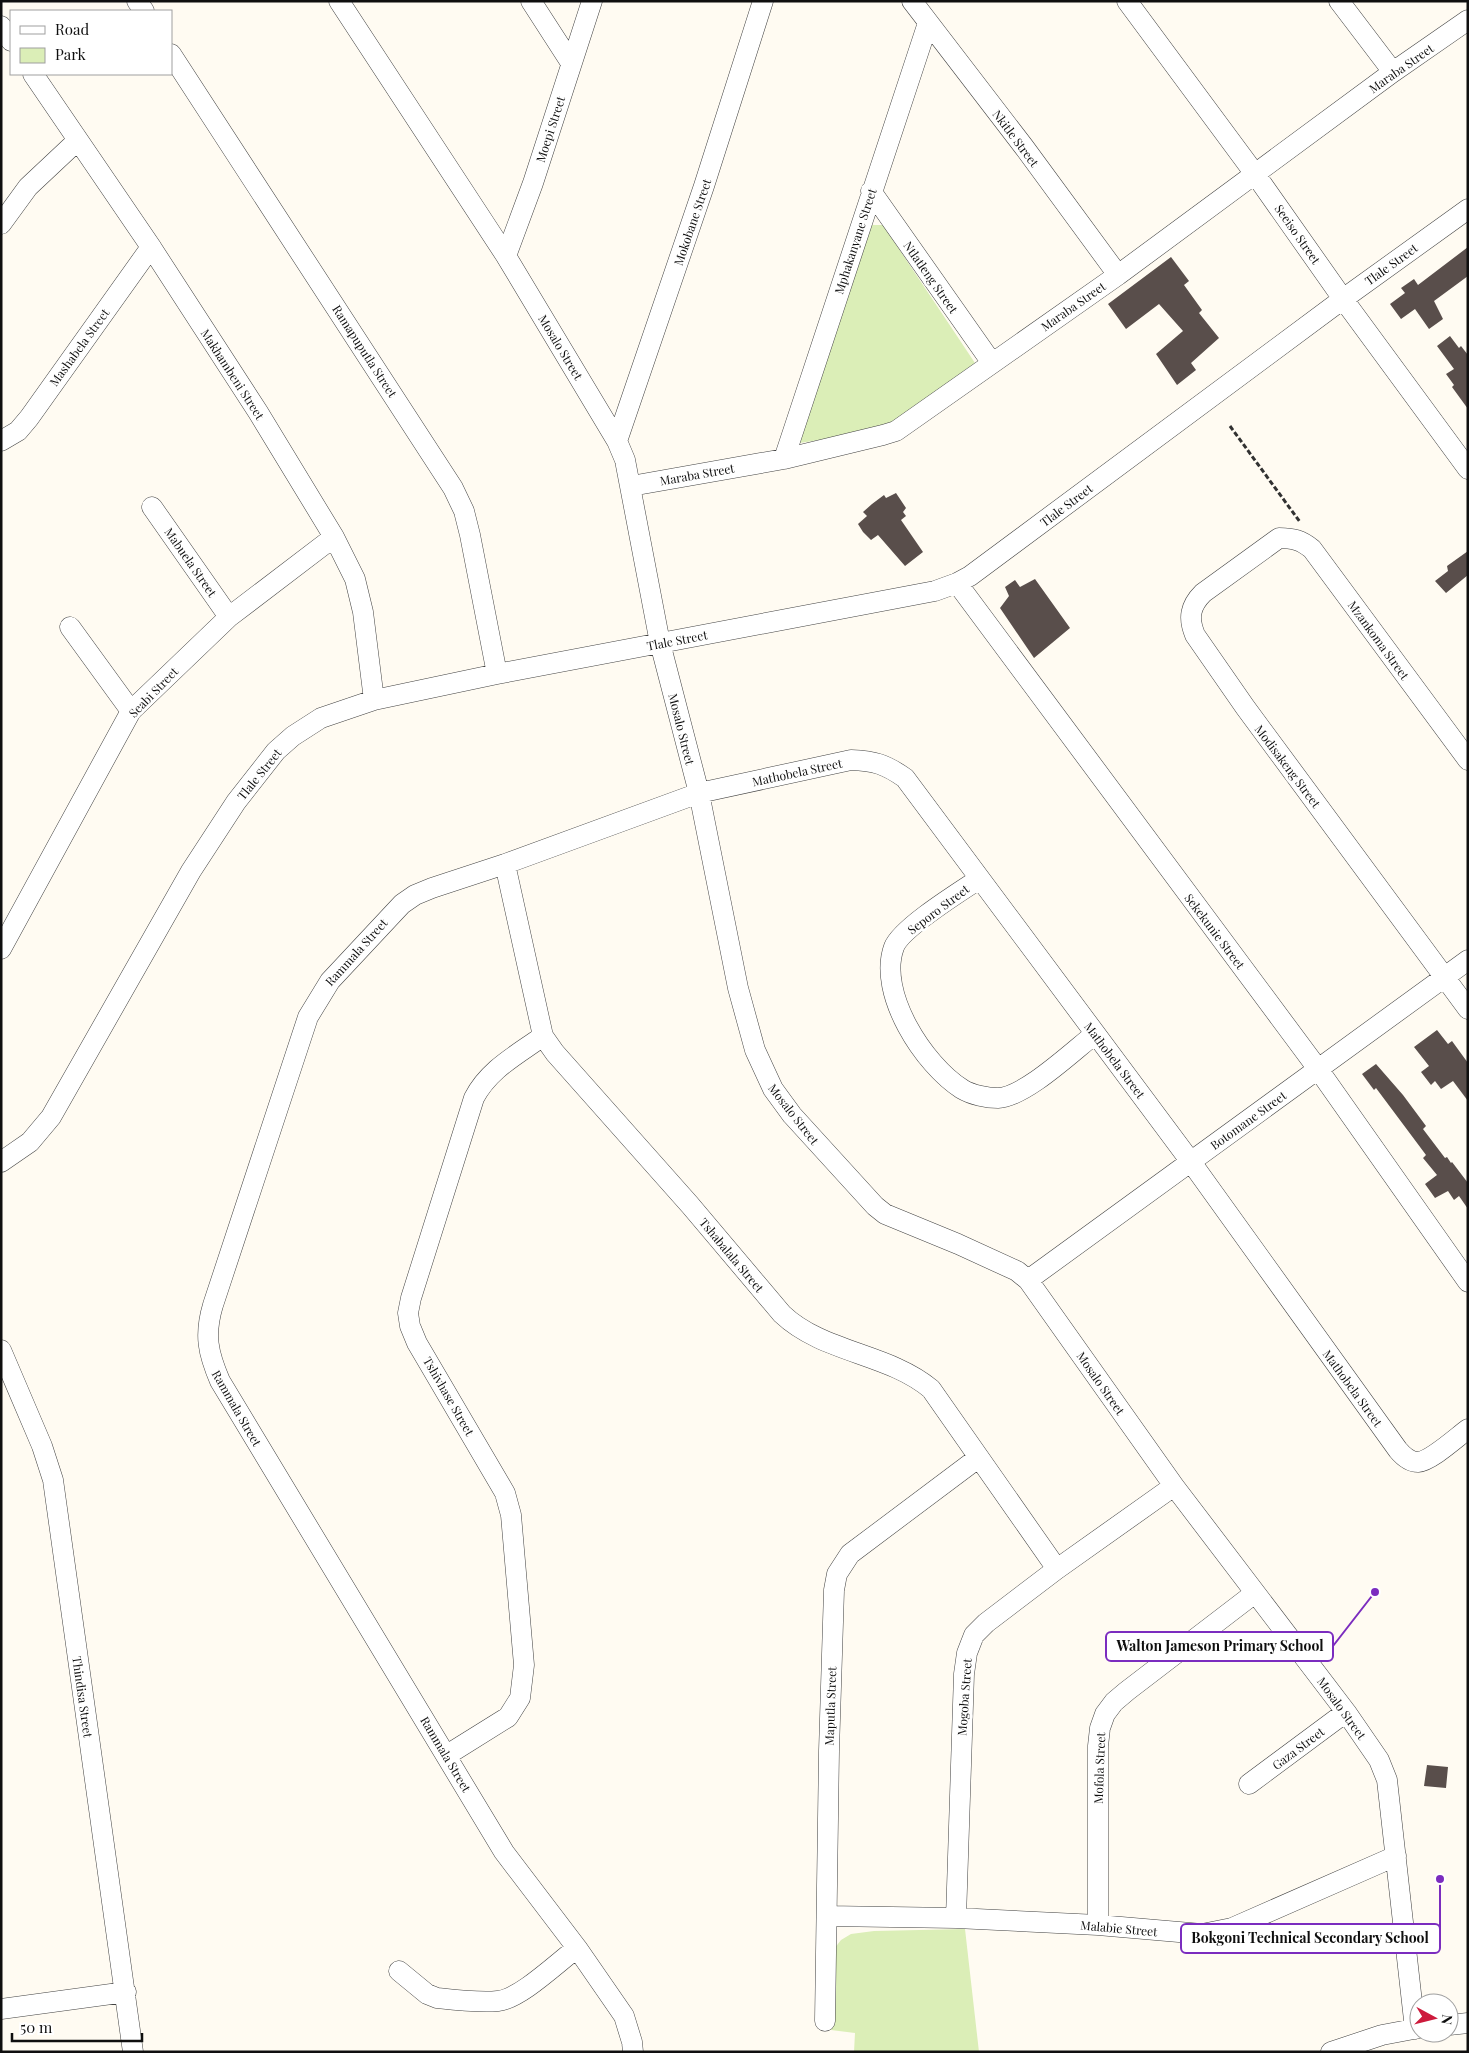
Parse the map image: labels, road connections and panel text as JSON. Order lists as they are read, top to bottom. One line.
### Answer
{"streets":{"street":["Maraba Street","Moepi Street","Nkitle Street","Mokobane Street","Seeiso Street","Mphakanyane Street","Tlale Street","Ntlatleng Street","Mashabela Street","Mosalo Street","Ramapuputla Street","Makhambeni Street","Mabuela Street","Mzankoma Street","Seabi Street","Modisakeng Street","Mathobela Street","Seporo Street","Sekekunie Street","Rammala Street","Botomane Street","Tshabalala Street","Tshivhase Street","Thindisa Street","Mogoba Street","Maputla Street","Gaza Street","Mofola Street","Malabie Street"]},"crossings":[["Maraba Street","Nkitle Street"],["Maraba Street","Seeiso Street"],["Maraba Street","Mphakanyane Street"],["Maraba Street","Ntlatleng Street"],["Maraba Street","Mosalo Street"],["Moepi Street","Mosalo Street"],["Nkitle Street","Mphakanyane Street"],["Mokobane Street","Mosalo Street"],["Seeiso Street","Tlale Street"],["Mphakanyane Street","Ntlatleng Street"],["Tlale Street","Mosalo Street"],["Tlale Street","Ramapuputla Street"],["Tlale Street","Makhambeni Street"],["Tlale Street","Sekekunie Street"],["Mashabela Street","Makhambeni Street"],["Mosalo Street","Mathobela Street"],["Mosalo Street","Rammala Street"],["Mosalo Street","Botomane Street"],["Mosalo Street","Mogoba Street"],["Mosalo Street","Gaza Street"],["Mosalo Street","Mofola Street"],["Mosalo Street","Malabie Street"],["Makhambeni Street","Seabi Street"],["Mabuela Street","Seabi Street"],["Mzankoma Street","Modisakeng Street"],["Modisakeng Street","Botomane Street"],["Mathobela Street","Seporo Street"],["Mathobela Street","Rammala Street"],["Mathobela Street","Botomane Street"],["Sekekunie Street","Botomane Street"],["Rammala Street","Tshabalala Street"],["Rammala Street","Tshivhase Street"],["Tshabalala Street","Tshivhase Street"],["Tshabalala Street","Mogoba Street"],["Tshabalala Street","Maputla Street"],["Mogoba Street","Malabie Street"],["Maputla Street","Malabie Street"],["Mofola Street","Malabie Street"]],"places":["Walton Jameson Primary School","Bokgoni Technical Secondary School"],"legend":["Road","Park"],"scale_bar":"50 m","north":"right"}
